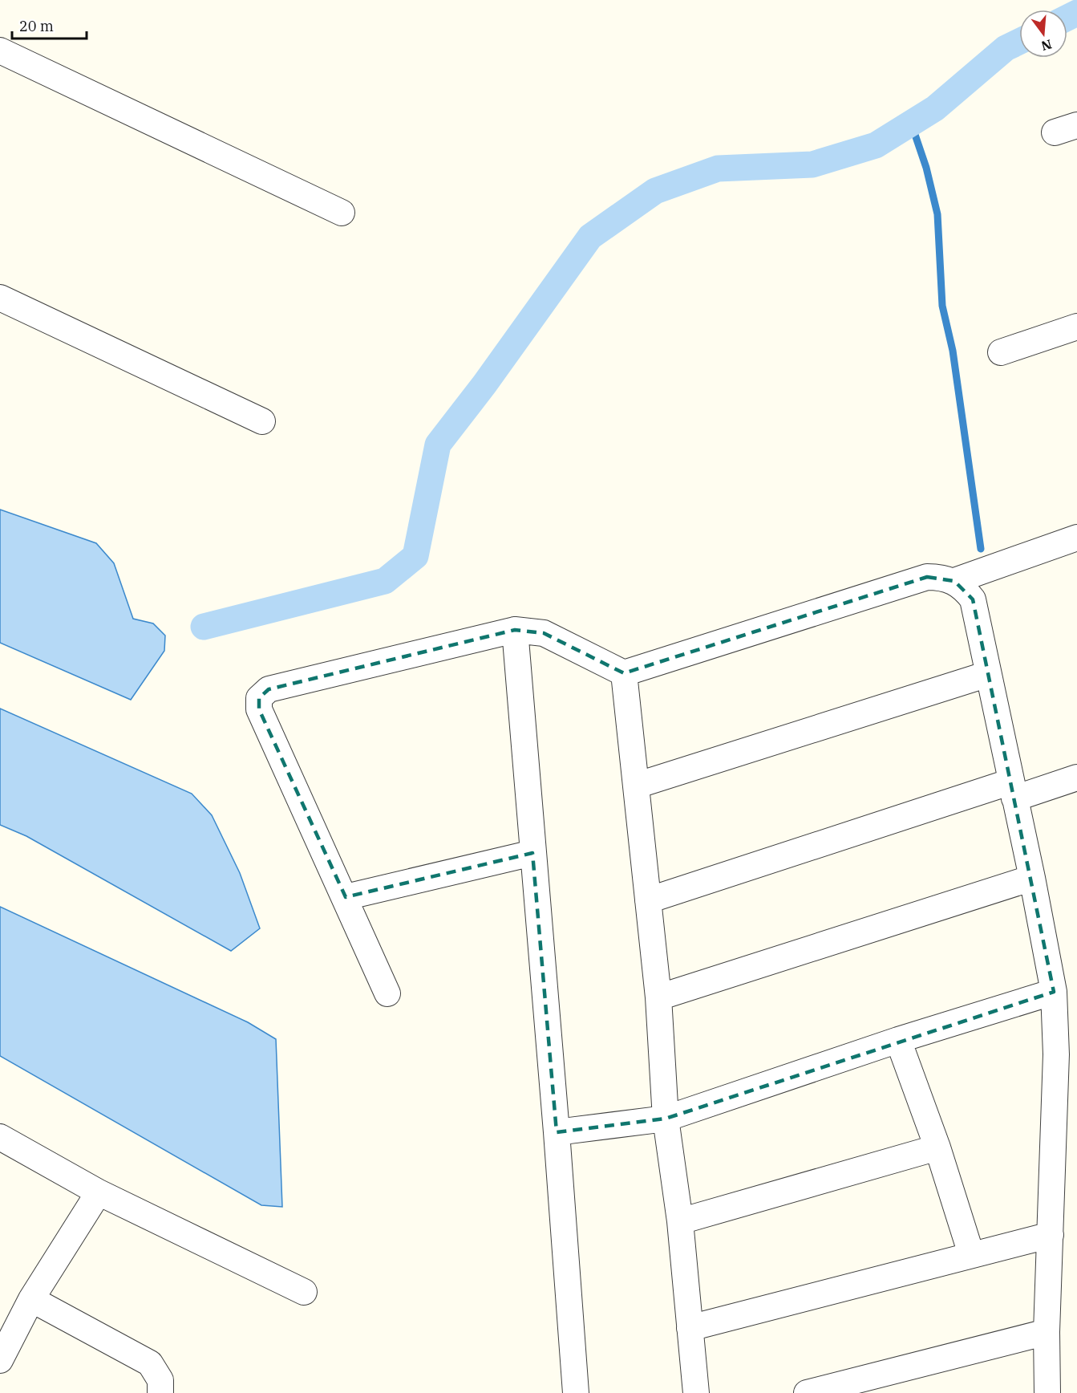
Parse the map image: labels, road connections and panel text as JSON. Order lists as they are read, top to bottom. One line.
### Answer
{"scale_bar":"20 m","north":"bottom"}
